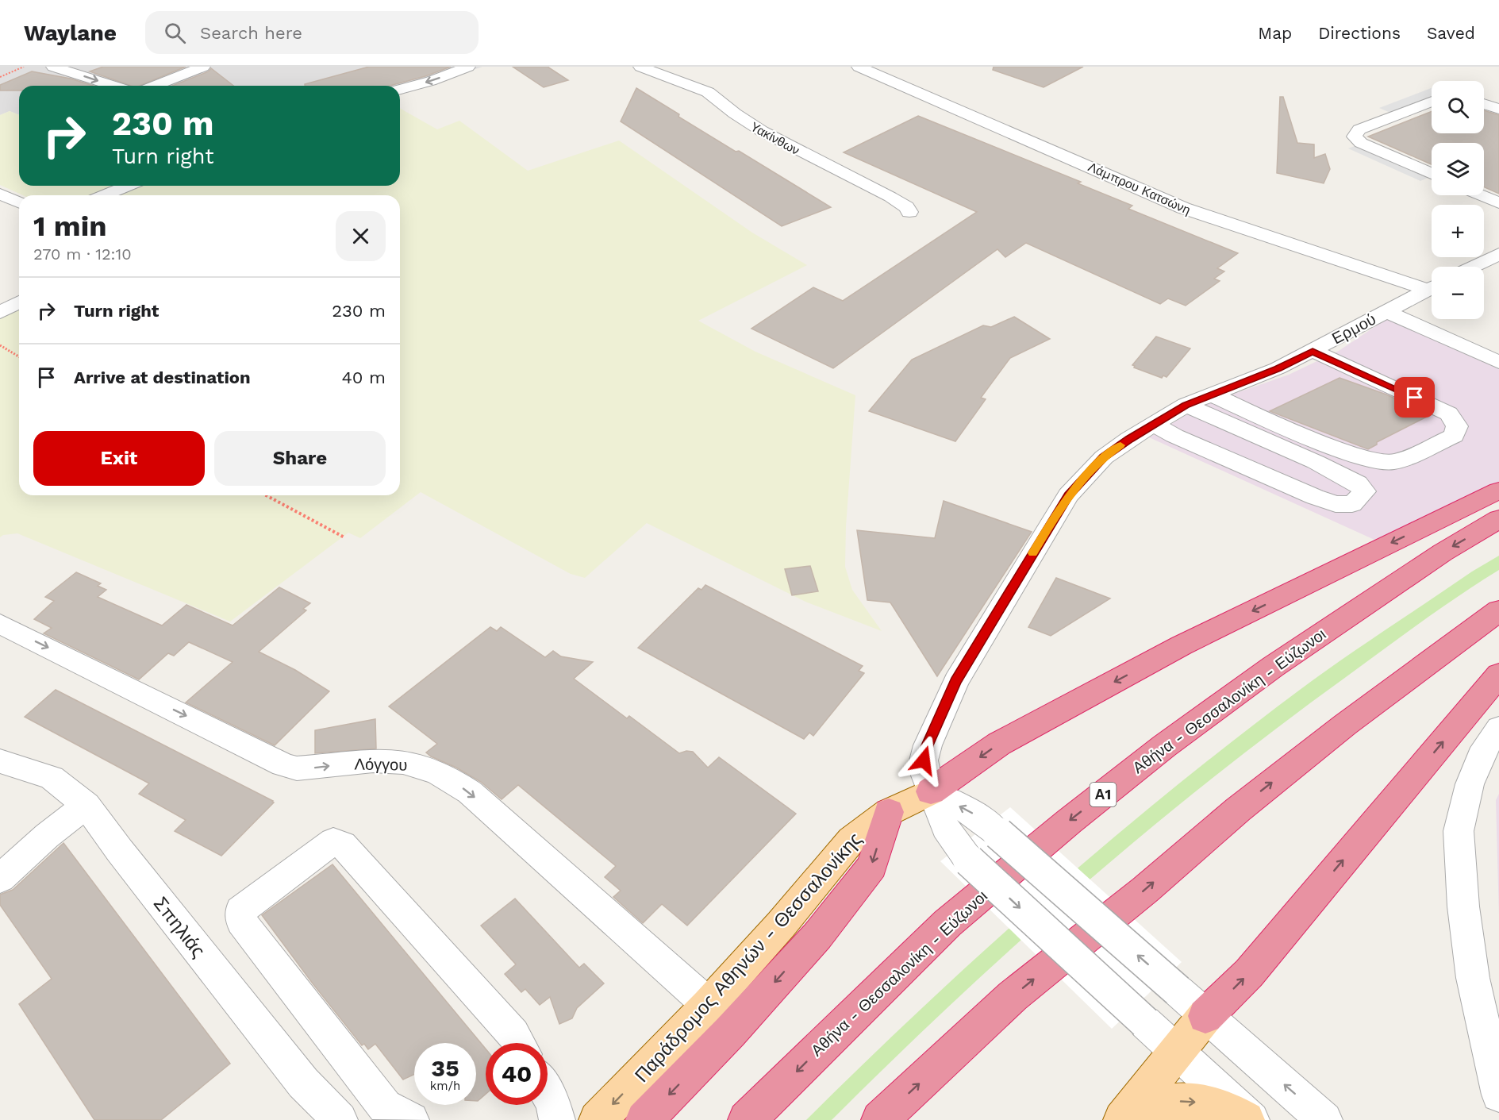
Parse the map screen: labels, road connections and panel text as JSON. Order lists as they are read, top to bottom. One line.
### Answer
{"streets":{"highway":["Αθήνα - Θεσσαλονίκη - Εύζωνοι","Α1"],"main road":["Παράδρομος Αθηνών - Θεσσαλονίκης"],"street":["Υακίνθων","Λάμπρου Κατσώνη","Ερμού","Λόγγου","Σπηλιάς"]},"crossings":[["Ερμού","Παράδρομος Αθηνών - Θεσσαλονίκης"],["Λόγγου","Παράδρομος Αθηνών - Θεσσαλονίκης"]],"one_way":["Λόγγου"],"page":{"header":"Waylane","search":"Search here","nav":["Map","Directions","Saved"],"map_buttons":["+","−"],"turn":["230 m","Turn right"],"heading":["1 min","270 m · 12:10"],"list":[{"name":"Turn right","value":"230 m"},{"name":"Arrive at destination","value":"40 m"}],"buttons":["Exit","Share"],"speed":"35 km/h","limit":"40"}}
